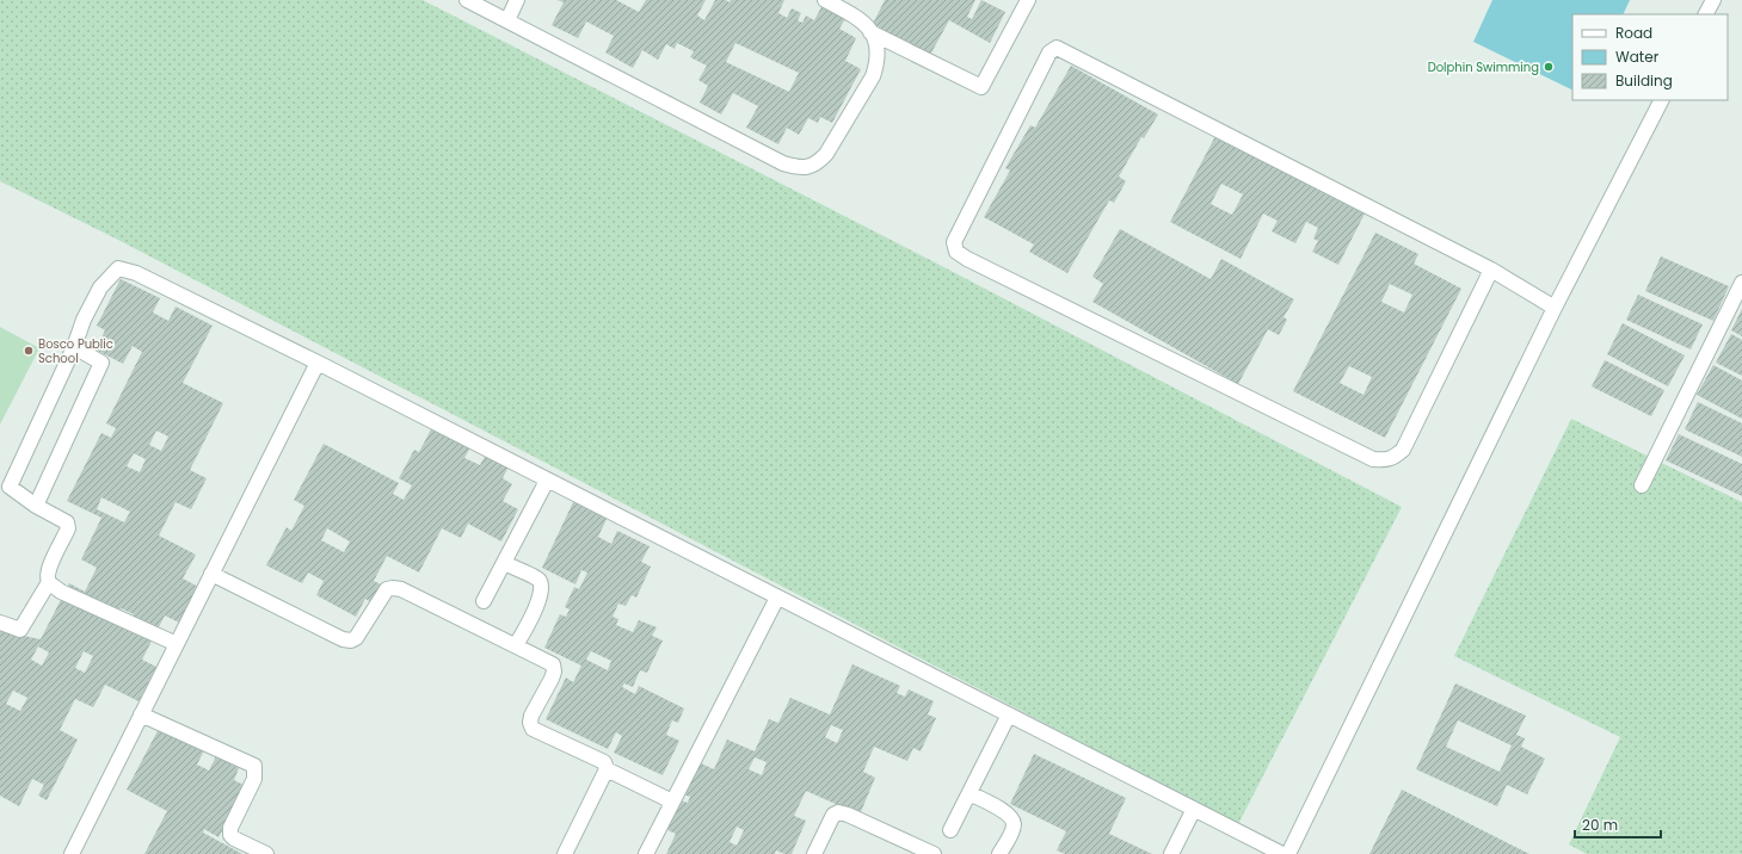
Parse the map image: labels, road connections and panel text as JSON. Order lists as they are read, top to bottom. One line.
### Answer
{"places":["Dolphin Swimming","Bosco Public School"],"legend":["Road","Water","Building"],"scale_bar":"20 m"}
